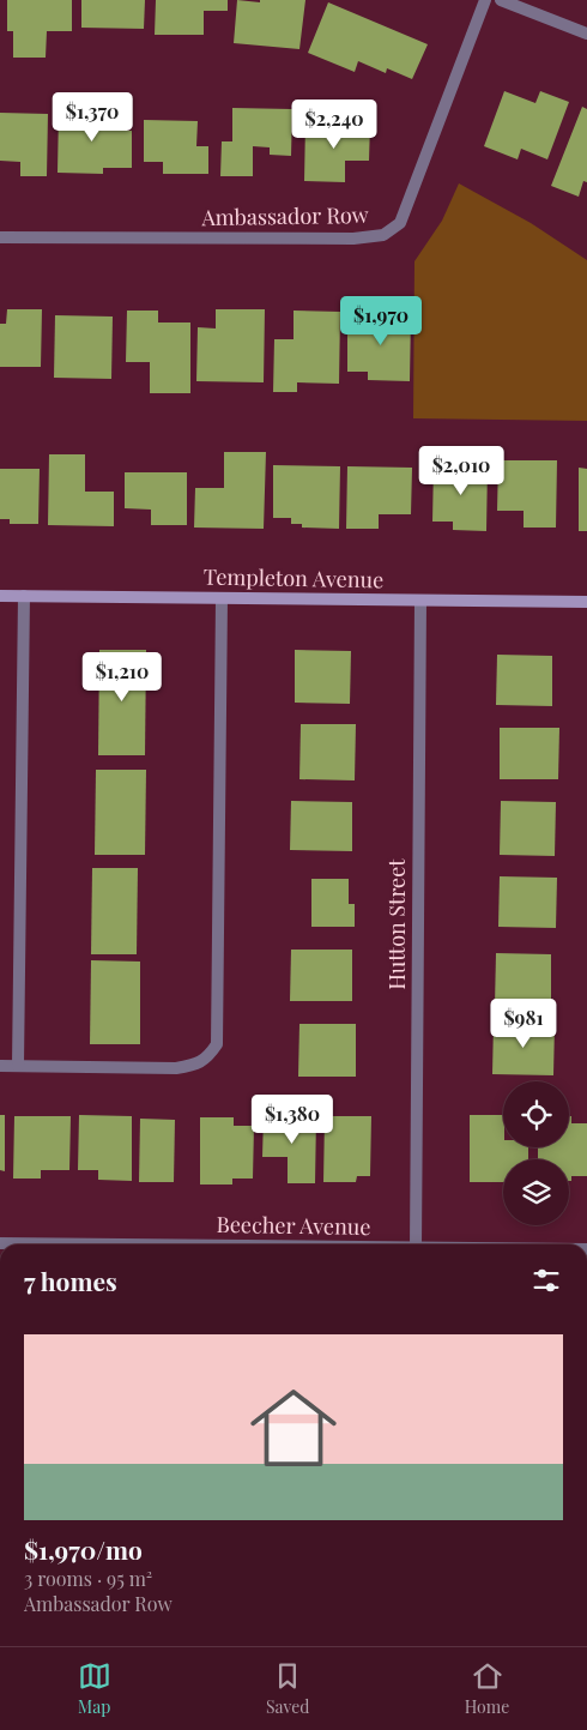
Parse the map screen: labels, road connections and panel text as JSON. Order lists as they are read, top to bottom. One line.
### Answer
{"streets":{"street":["Ambassador Row","Templeton Avenue","Hutton Street"]},"crossings":[["Templeton Avenue","Hutton Street"]],"page":{"price":["$1,370","$2,240","$1,970","$2,010","$1,210","$981","$1,380"],"heading":"7 homes","list":[{"name":"$1,970/mo","note":"3 rooms · 95 m² · Ambassador Row"}],"tabs":["Map","Saved","Home"]}}
